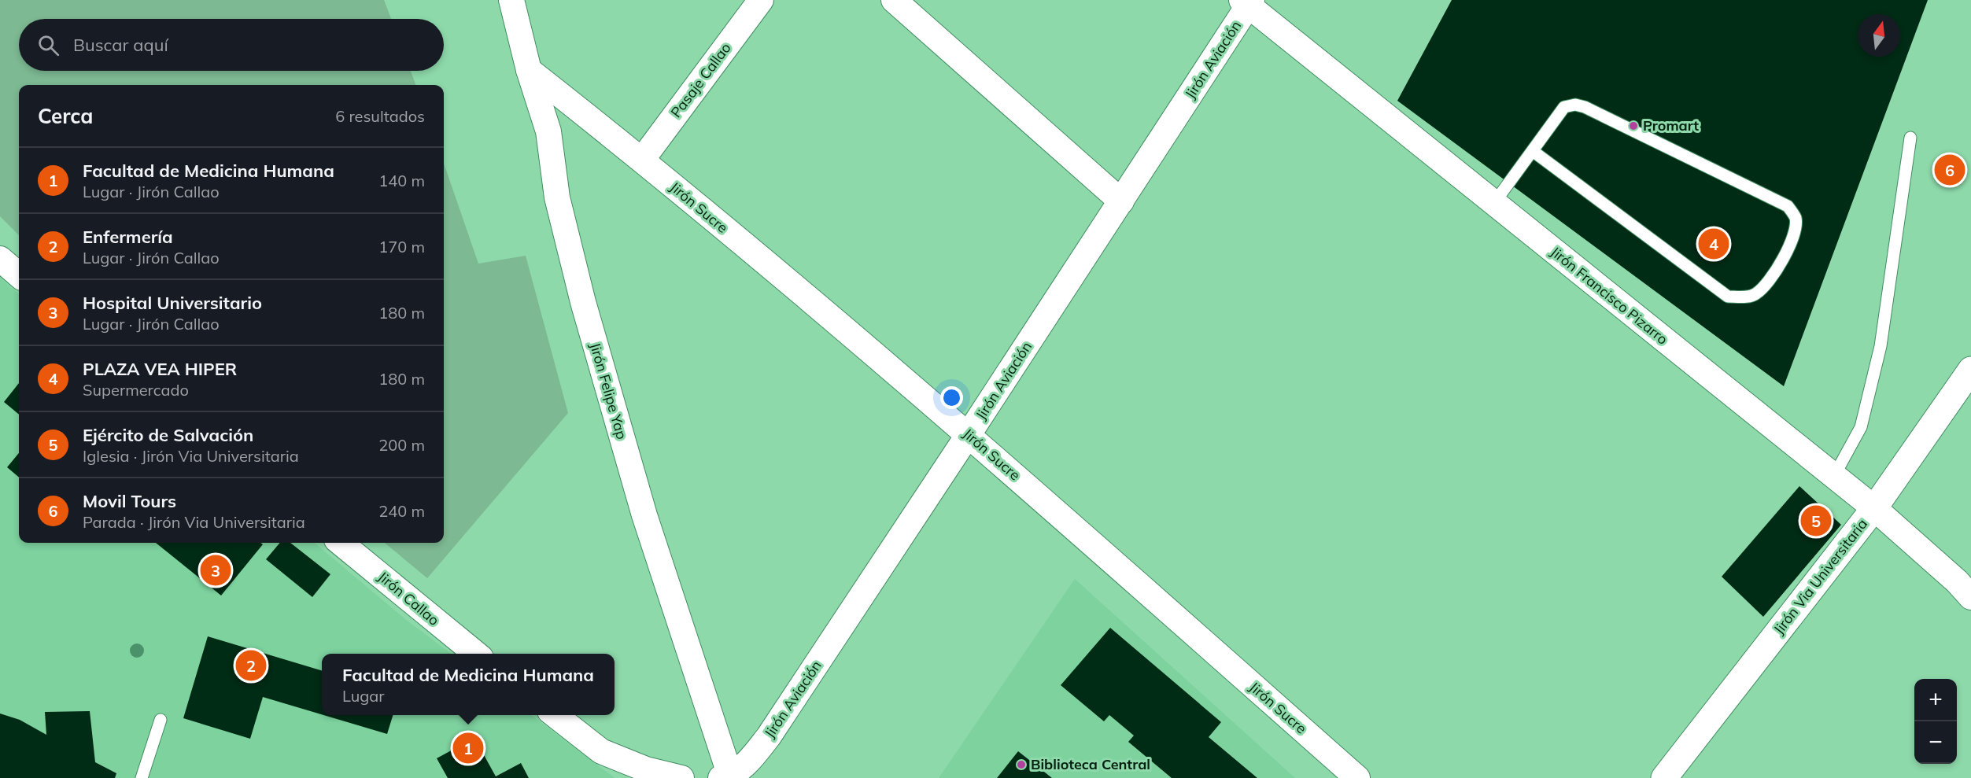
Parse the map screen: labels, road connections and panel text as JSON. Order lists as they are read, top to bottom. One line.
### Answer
{"streets":{"street":["Jirón Aviación","Pasaje Callao","Jirón Sucre","Jirón Francisco Pizarro","Jirón Felipe Yap","Jirón Via Universitaria","Jirón Callao"]},"crossings":[["Jirón Aviación","Jirón Sucre"],["Jirón Aviación","Jirón Francisco Pizarro"],["Jirón Aviación","Jirón Felipe Yap"],["Pasaje Callao","Jirón Sucre"],["Jirón Sucre","Jirón Felipe Yap"],["Jirón Francisco Pizarro","Jirón Via Universitaria"]],"places":["Promart","Biblioteca Central"],"north":"top","page":{"search":"Buscar aquí","heading":["Cerca","6 resultados"],"list":[{"mark":"1","name":"Facultad de Medicina Humana","note":"Lugar · Jirón Callao","value":"140 m"},{"mark":"2","name":"Enfermería","note":"Lugar · Jirón Callao","value":"170 m"},{"mark":"3","name":"Hospital Universitario","note":"Lugar · Jirón Callao","value":"180 m"},{"mark":"4","name":"PLAZA VEA HIPER","note":"Supermercado","value":"180 m"},{"mark":"5","name":"Ejército de Salvación","note":"Iglesia · Jirón Via Universitaria","value":"200 m"},{"mark":"6","name":"Movil Tours","note":"Parada · Jirón Via Universitaria","value":"240 m"}],"pins":["6","4","5","3","2","1"],"popup":["Facultad de Medicina Humana","Lugar"],"map_buttons":["+","−"]}}
